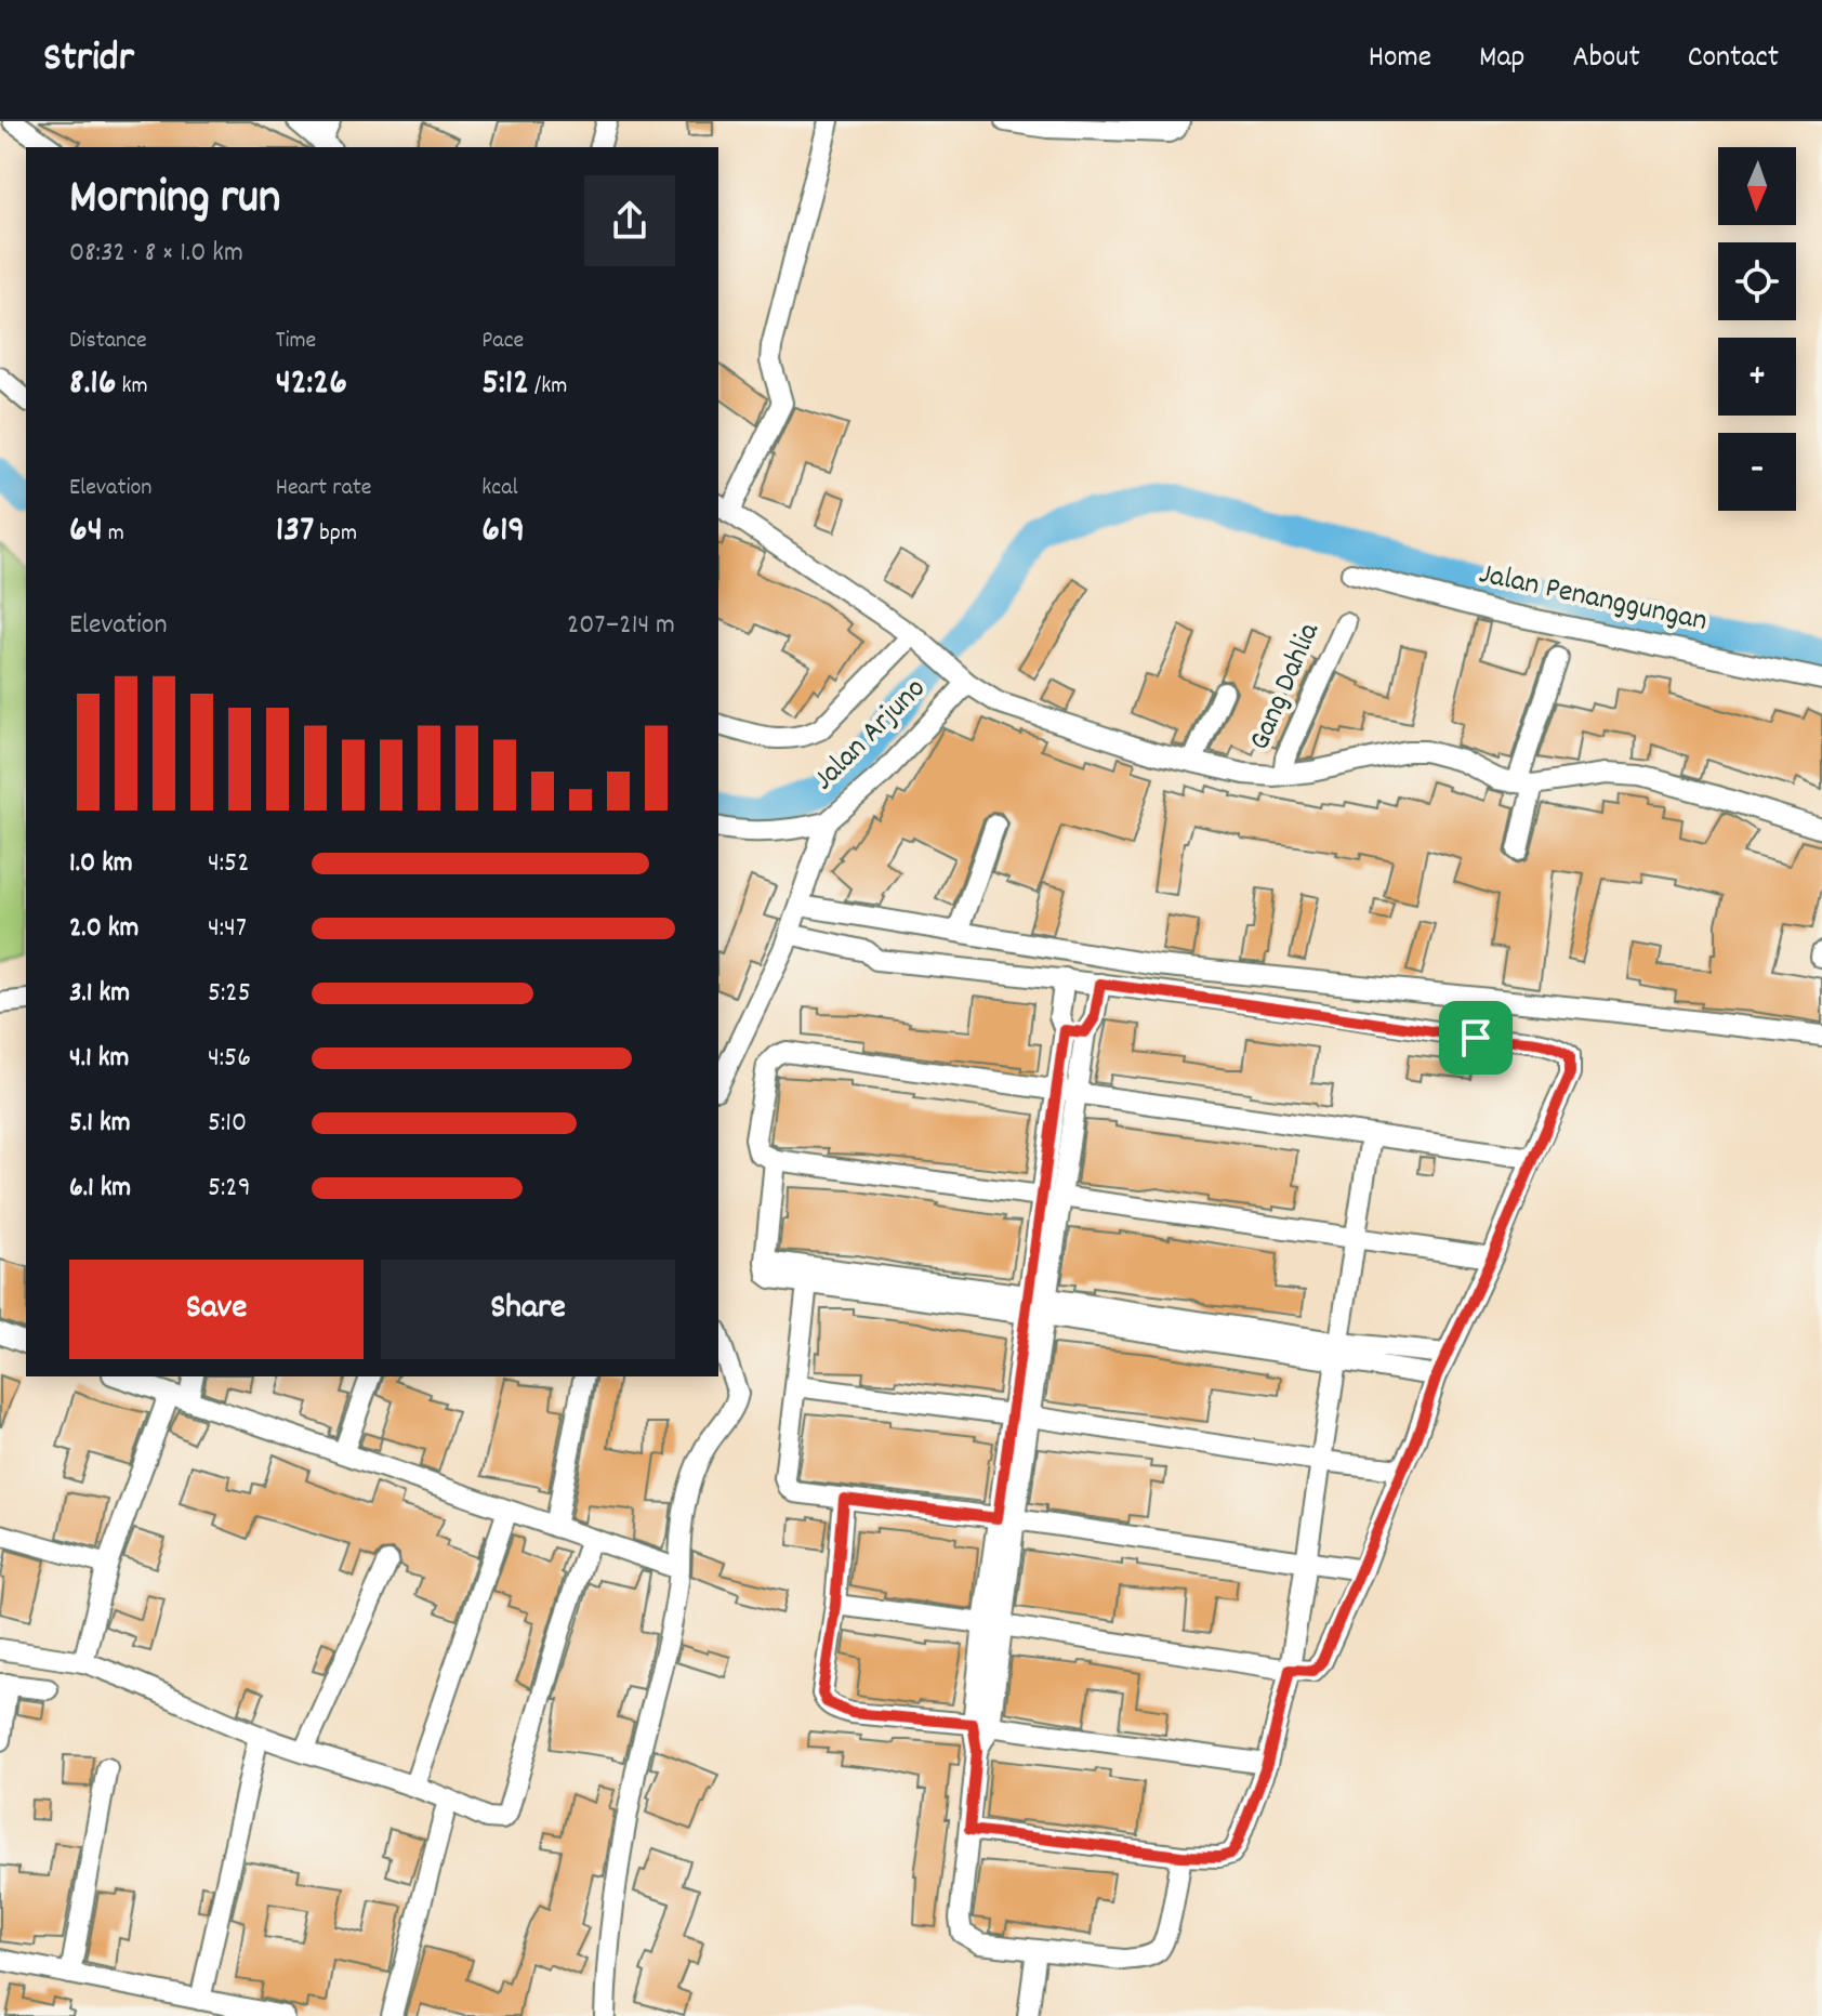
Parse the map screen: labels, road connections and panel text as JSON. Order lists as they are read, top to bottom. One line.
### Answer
{"streets":{"street":["Jalan Penanggungan","Gang Dahlia","Jalan Arjuno"]},"north":"bottom","page":{"header":"Stridr","nav":["Home","Map","About","Contact"],"map_buttons":["+","−"],"heading":["Morning run","08:32 · 8 × 1.0 km"],"stats":[["Distance","8.16 km"],["Time","42:26"],["Pace","5:12 /km"],["Elevation","64 m"],["Heart rate","137 bpm"],["kcal","619"]],"chart":["Elevation","207–214 m"],"list":[{"name":"1.0 km","note":"4:52"},{"name":"2.0 km","note":"4:47"},{"name":"3.1 km","note":"5:25"},{"name":"4.1 km","note":"4:56"},{"name":"5.1 km","note":"5:10"},{"name":"6.1 km","note":"5:29"}],"buttons":["Save","Share"]}}
